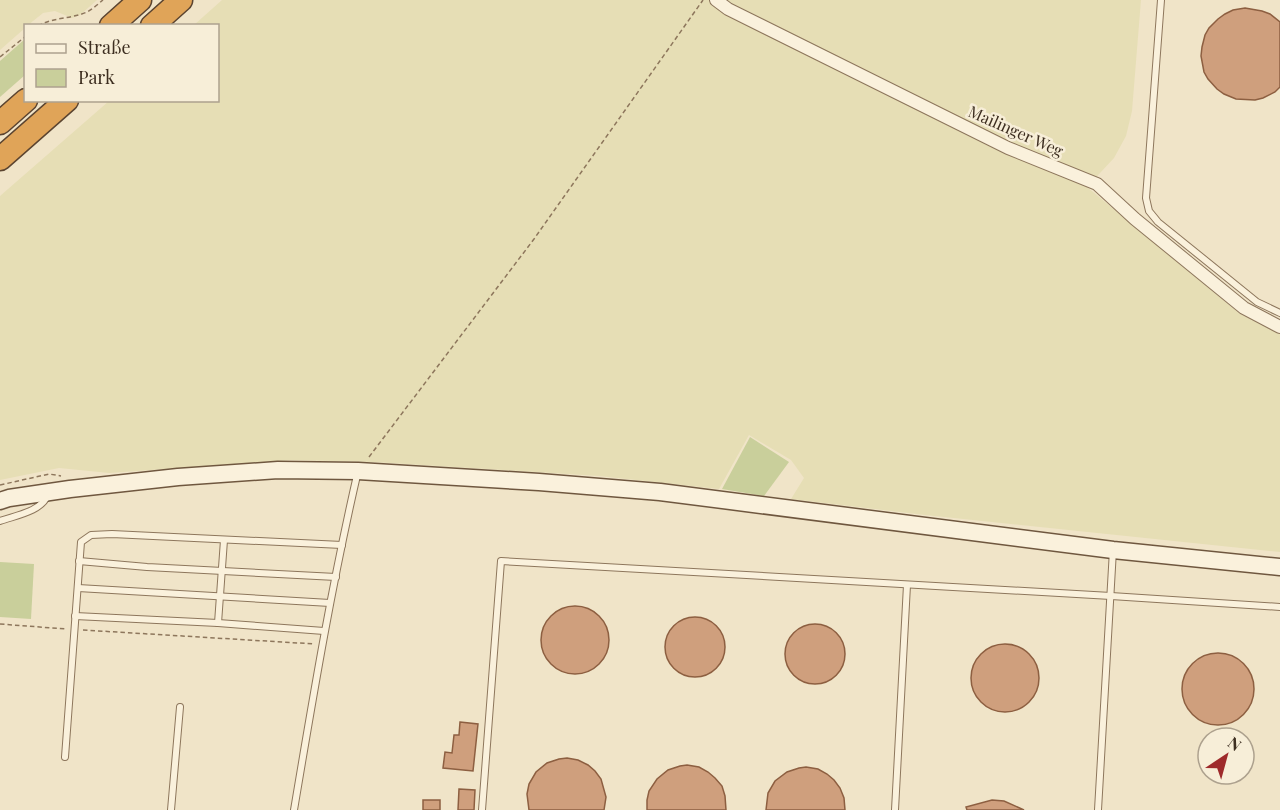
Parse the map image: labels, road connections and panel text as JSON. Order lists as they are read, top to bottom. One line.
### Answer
{"streets":{"street":["Mailinger Weg"]},"legend":["Straße","Park"],"north":"top right"}
